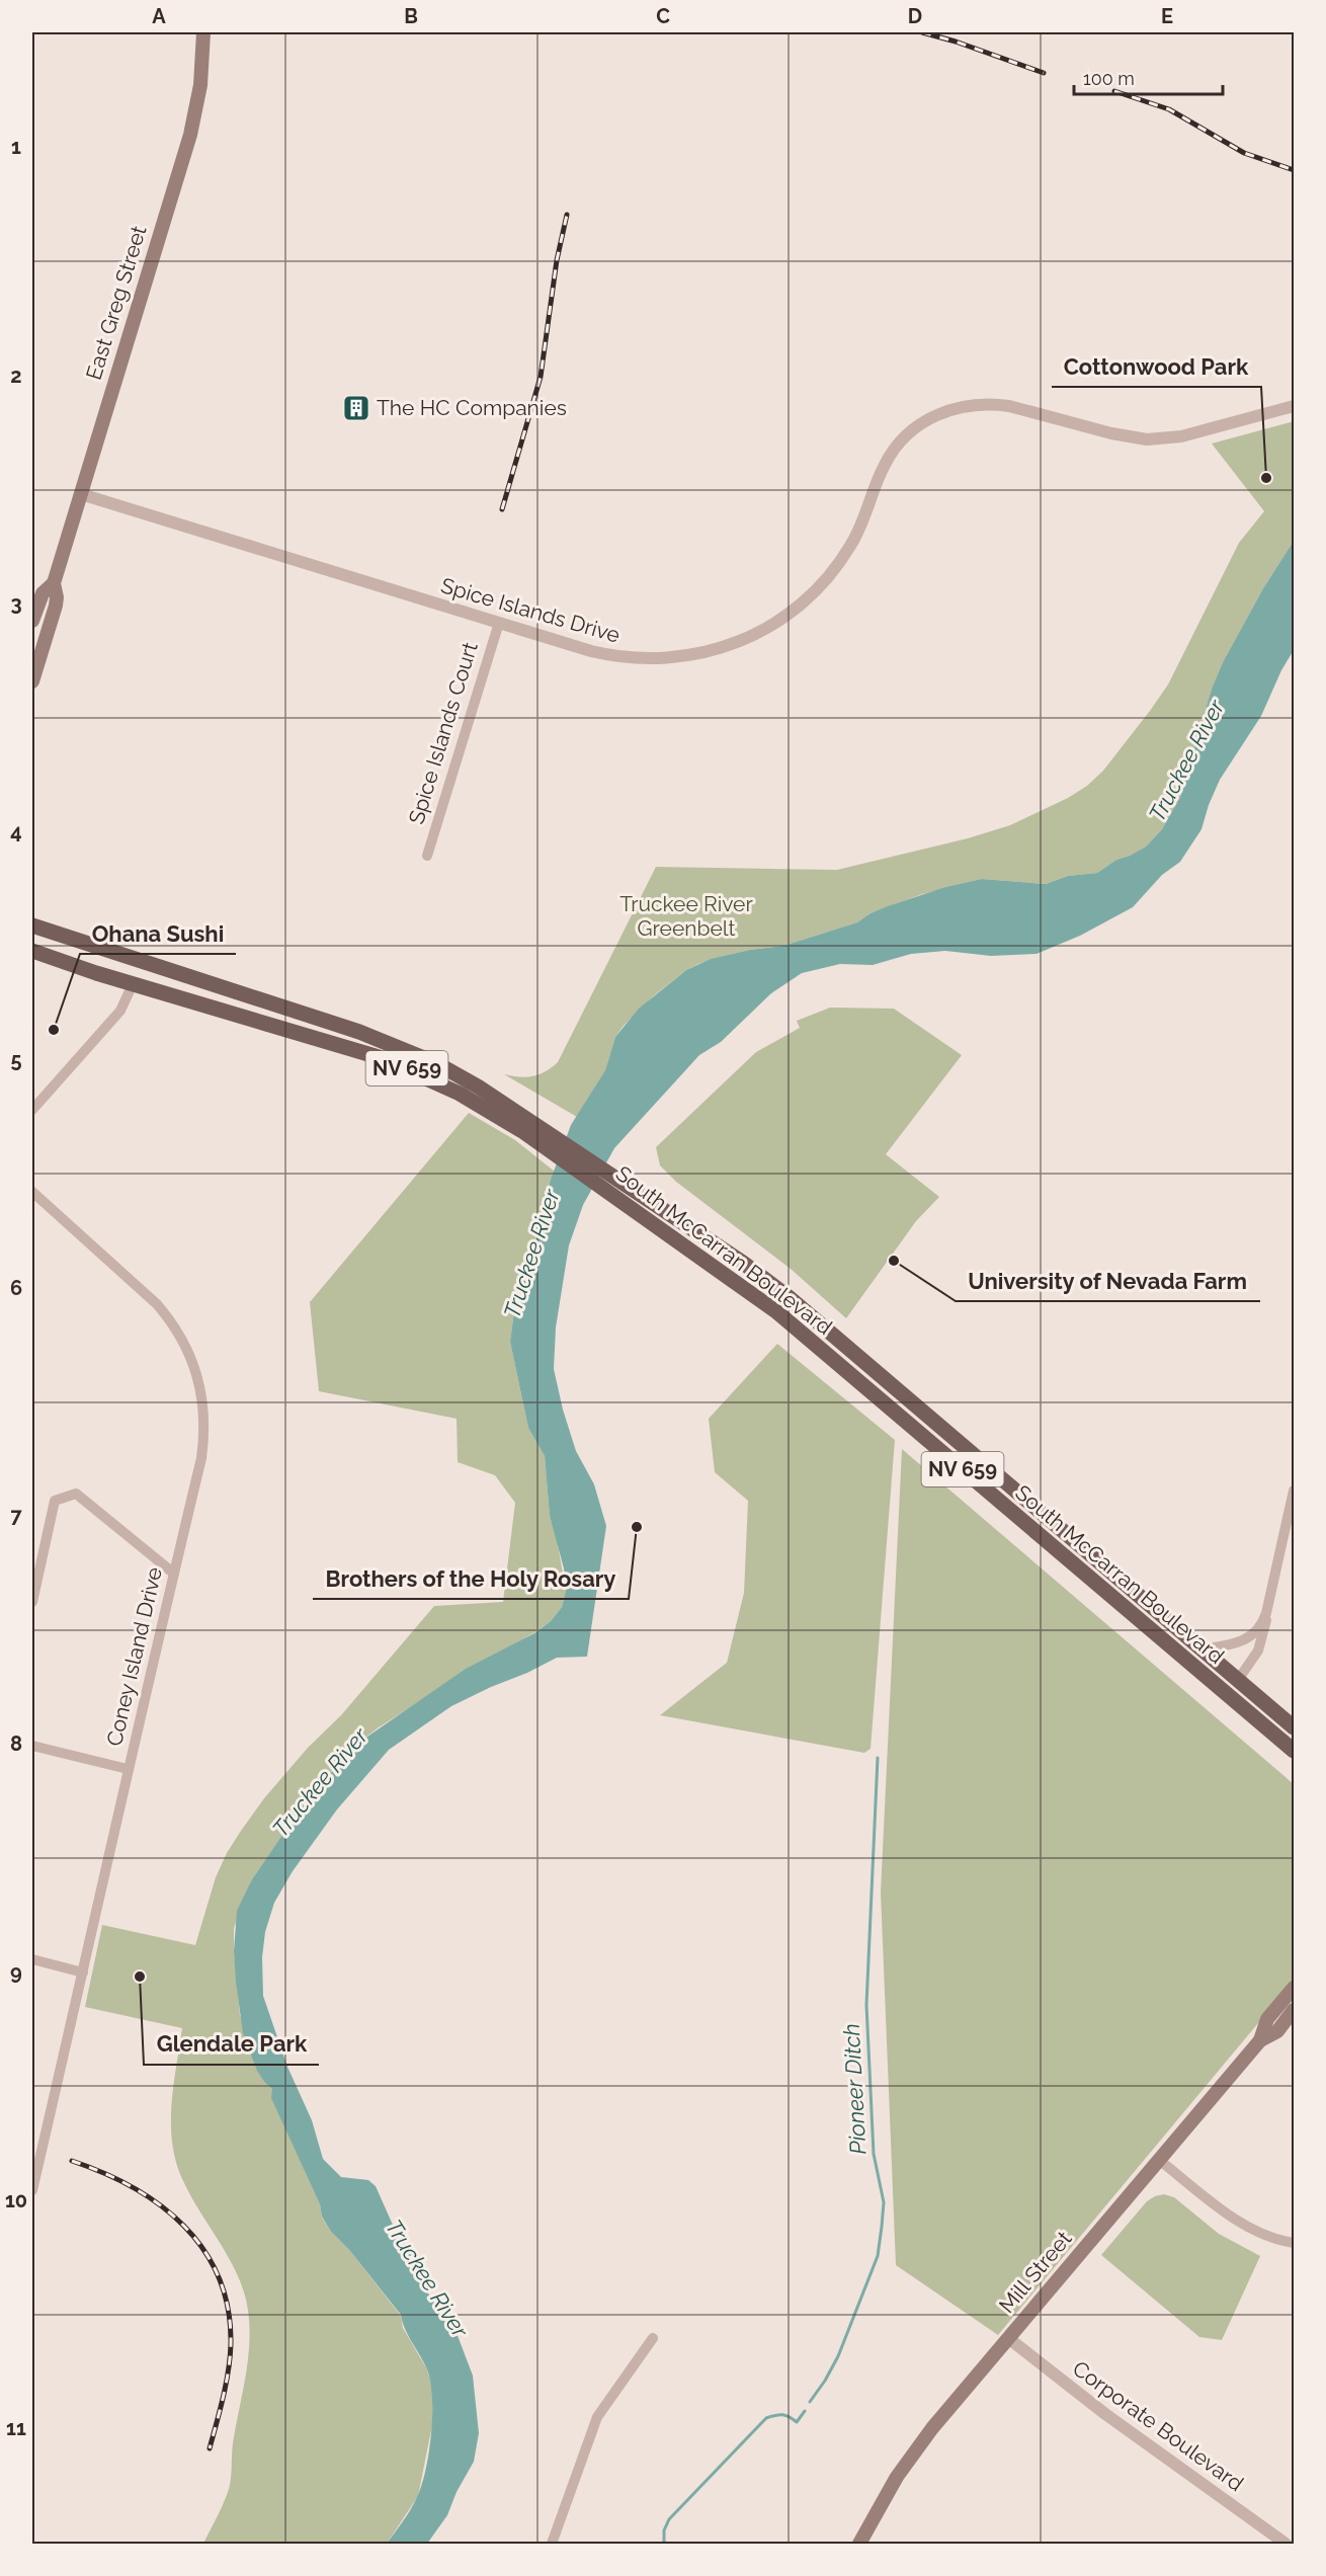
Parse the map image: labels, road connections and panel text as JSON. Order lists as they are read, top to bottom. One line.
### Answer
{"streets":{"main road":["East Greg Street","NV 659","South McCarran Boulevard","Mill Street"],"street":["Spice Islands Drive","Spice Islands Court","Coney Island Drive","Corporate Boulevard"]},"crossings":[["East Greg Street","Spice Islands Drive"],["Spice Islands Drive","Spice Islands Court"],["Mill Street","Corporate Boulevard"]],"water":["Truckee River","Pioneer Ditch"],"parks":["Truckee River Greenbelt"],"places":{"building":["The HC Companies"],"other":["Cottonwood Park","Ohana Sushi","University of Nevada Farm","Brothers of the Holy Rosary","Glendale Park"]},"scale_bar":"100 m","grid":{"columns":["A","B","C","D","E"],"rows":["1","2","3","4","5","6","7","8","9","10","11"]}}
